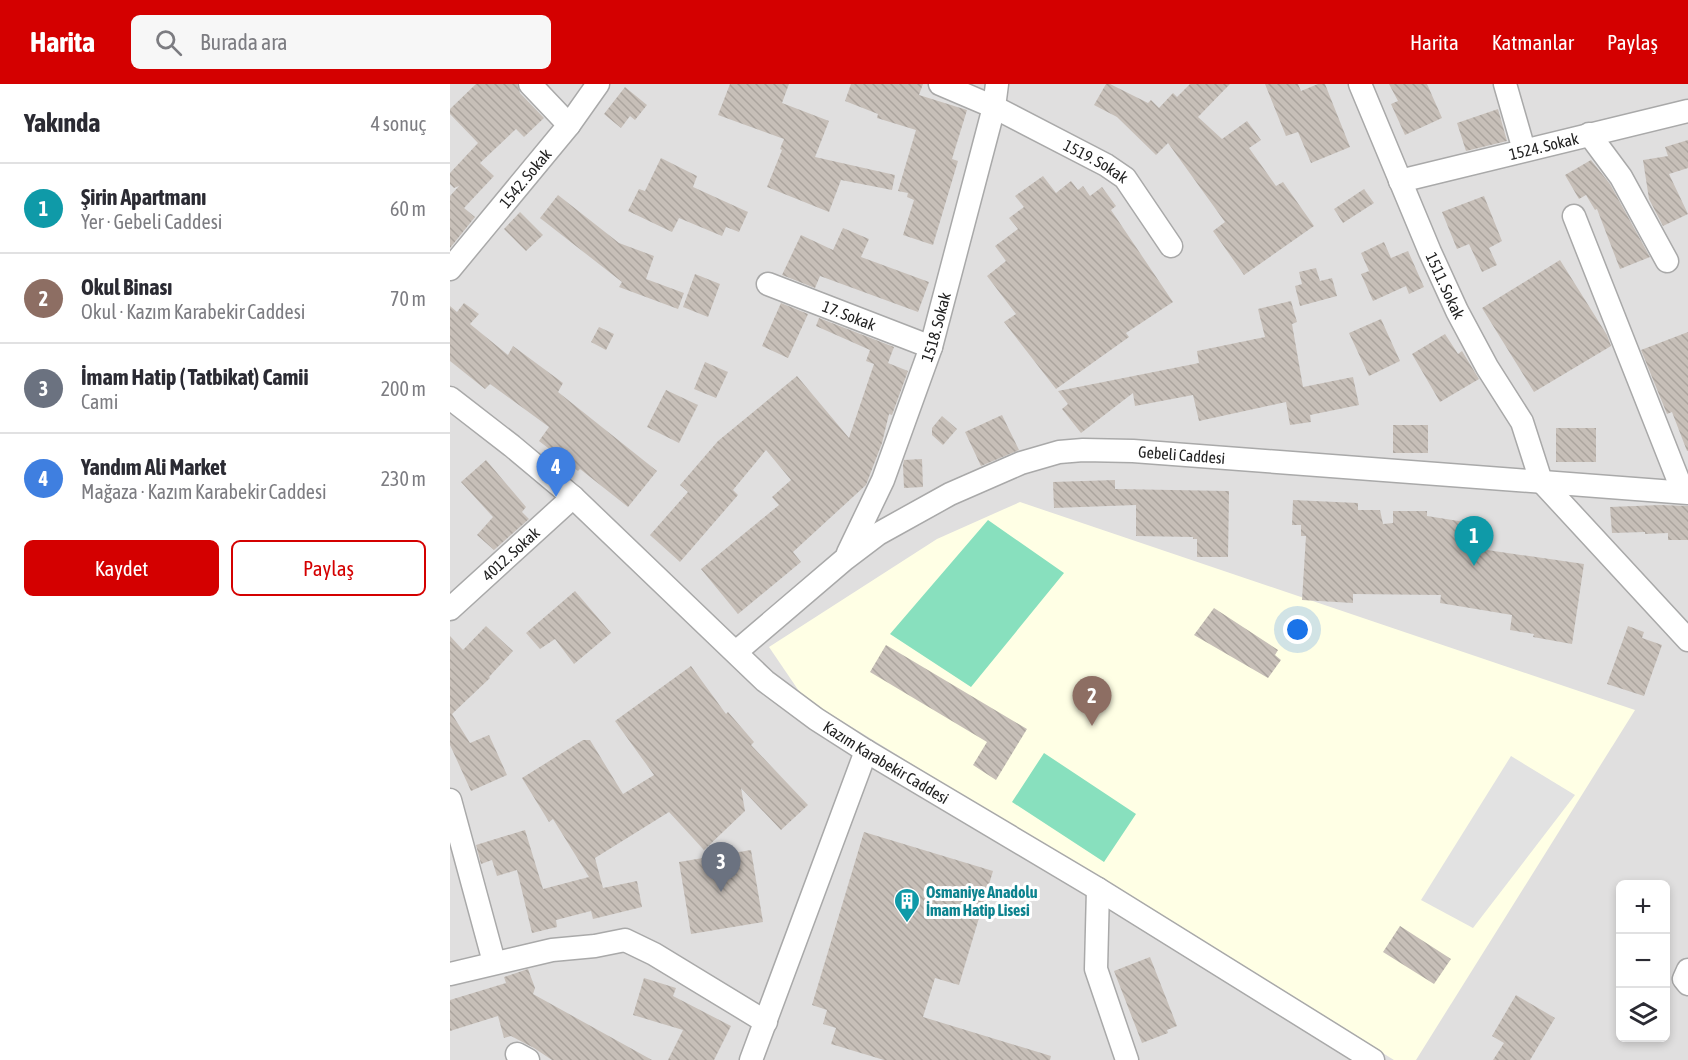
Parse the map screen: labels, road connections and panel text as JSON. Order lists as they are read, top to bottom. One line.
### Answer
{"streets":{"street":["1524. Sokak","1519. Sokak","1542. Sokak","1511. Sokak","17. Sokak","1518. Sokak","Gebeli Caddesi","4012. Sokak","Kazım Karabekir Caddesi"]},"crossings":[["1524. Sokak","1511. Sokak"],["1519. Sokak","1518. Sokak"],["1511. Sokak","Gebeli Caddesi"],["17. Sokak","1518. Sokak"],["1518. Sokak","Gebeli Caddesi"],["Gebeli Caddesi","Kazım Karabekir Caddesi"],["4012. Sokak","Kazım Karabekir Caddesi"]],"places":{"building":["Osmaniye Anadolu İmam Hatip Lisesi"]},"page":{"header":"Harita","search":"Burada ara","nav":["Harita","Katmanlar","Paylaş"],"heading":["Yakında","4 sonuç"],"list":[{"mark":"1","name":"Şirin Apartmanı","note":"Yer · Gebeli Caddesi","value":"60 m"},{"mark":"2","name":"Okul Binası","note":"Okul · Kazım Karabekir Caddesi","value":"70 m"},{"mark":"3","name":"İmam Hatip ( Tatbikat) Camii","note":"Cami","value":"200 m"},{"mark":"4","name":"Yandım Ali Market","note":"Mağaza · Kazım Karabekir Caddesi","value":"230 m"}],"pins":["4","1","2","3"],"buttons":["Kaydet","Paylaş"],"map_buttons":["+","−"]}}
